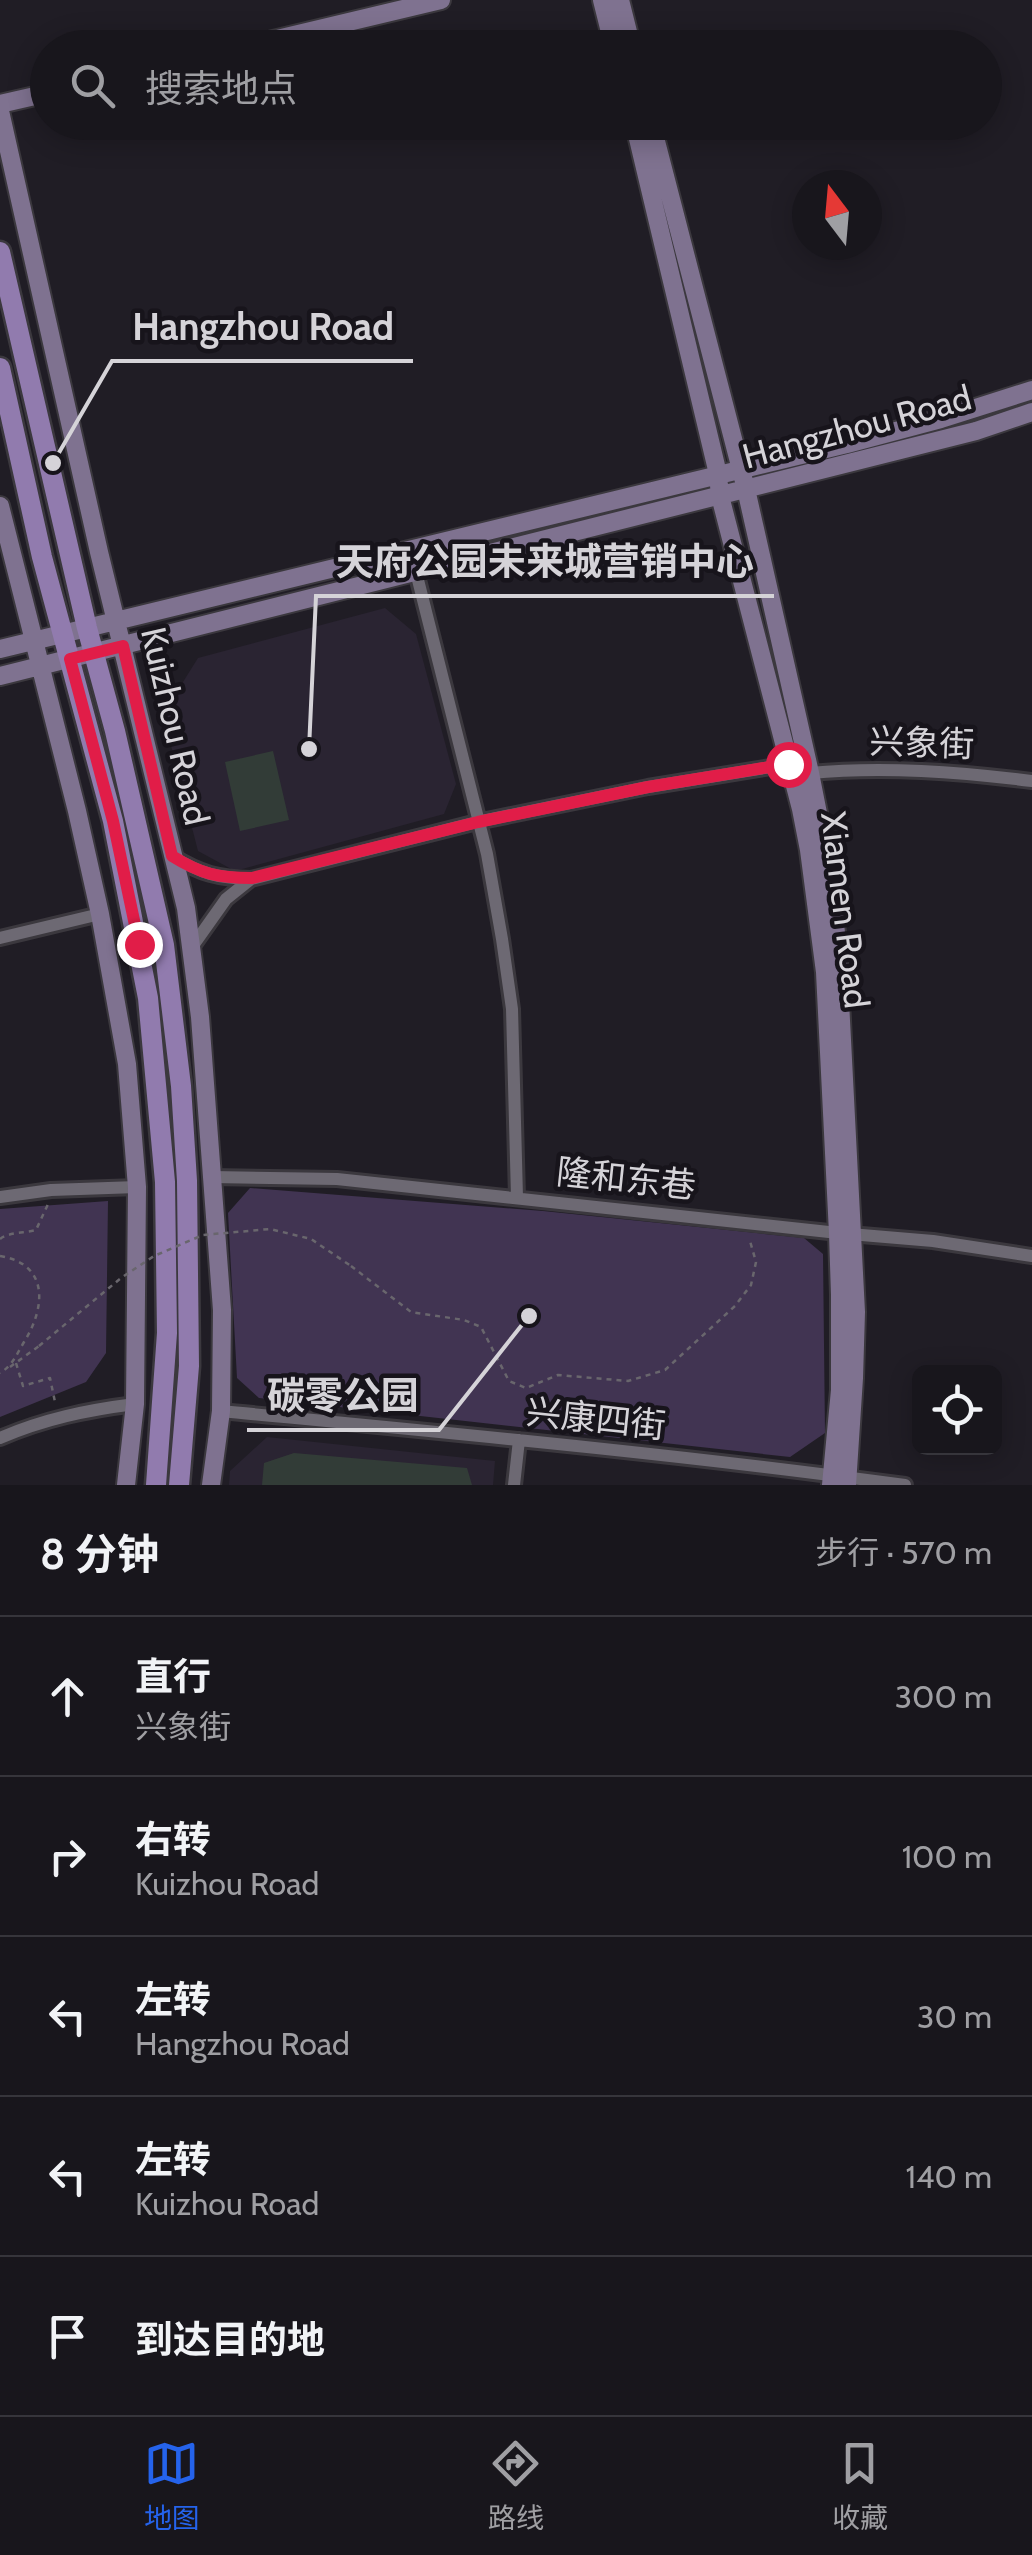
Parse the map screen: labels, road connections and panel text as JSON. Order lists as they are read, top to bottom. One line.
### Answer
{"streets":{"main road":["Hangzhou Road","Kuizhou Road","Xiamen Road"],"street":["兴象街","隆和东巷","兴康四街"]},"crossings":[["Hangzhou Road","Kuizhou Road"],["Hangzhou Road","Xiamen Road"],["Kuizhou Road","隆和东巷"],["Kuizhou Road","兴康四街"],["兴象街","Xiamen Road"],["Xiamen Road","隆和东巷"],["Xiamen Road","兴康四街"]],"places":["Hangzhou Road","天府公园未来城营销中心","碳零公园"],"north":"top","page":{"search":"搜索地点","heading":["8 分钟","步行 · 570 m"],"list":[["直行","兴象街","300 m"],["右转","Kuizhou Road","100 m"],["左转","Hangzhou Road","30 m"],["左转","Kuizhou Road","140 m"],"到达目的地"],"nav":["地图","路线","收藏"]}}
